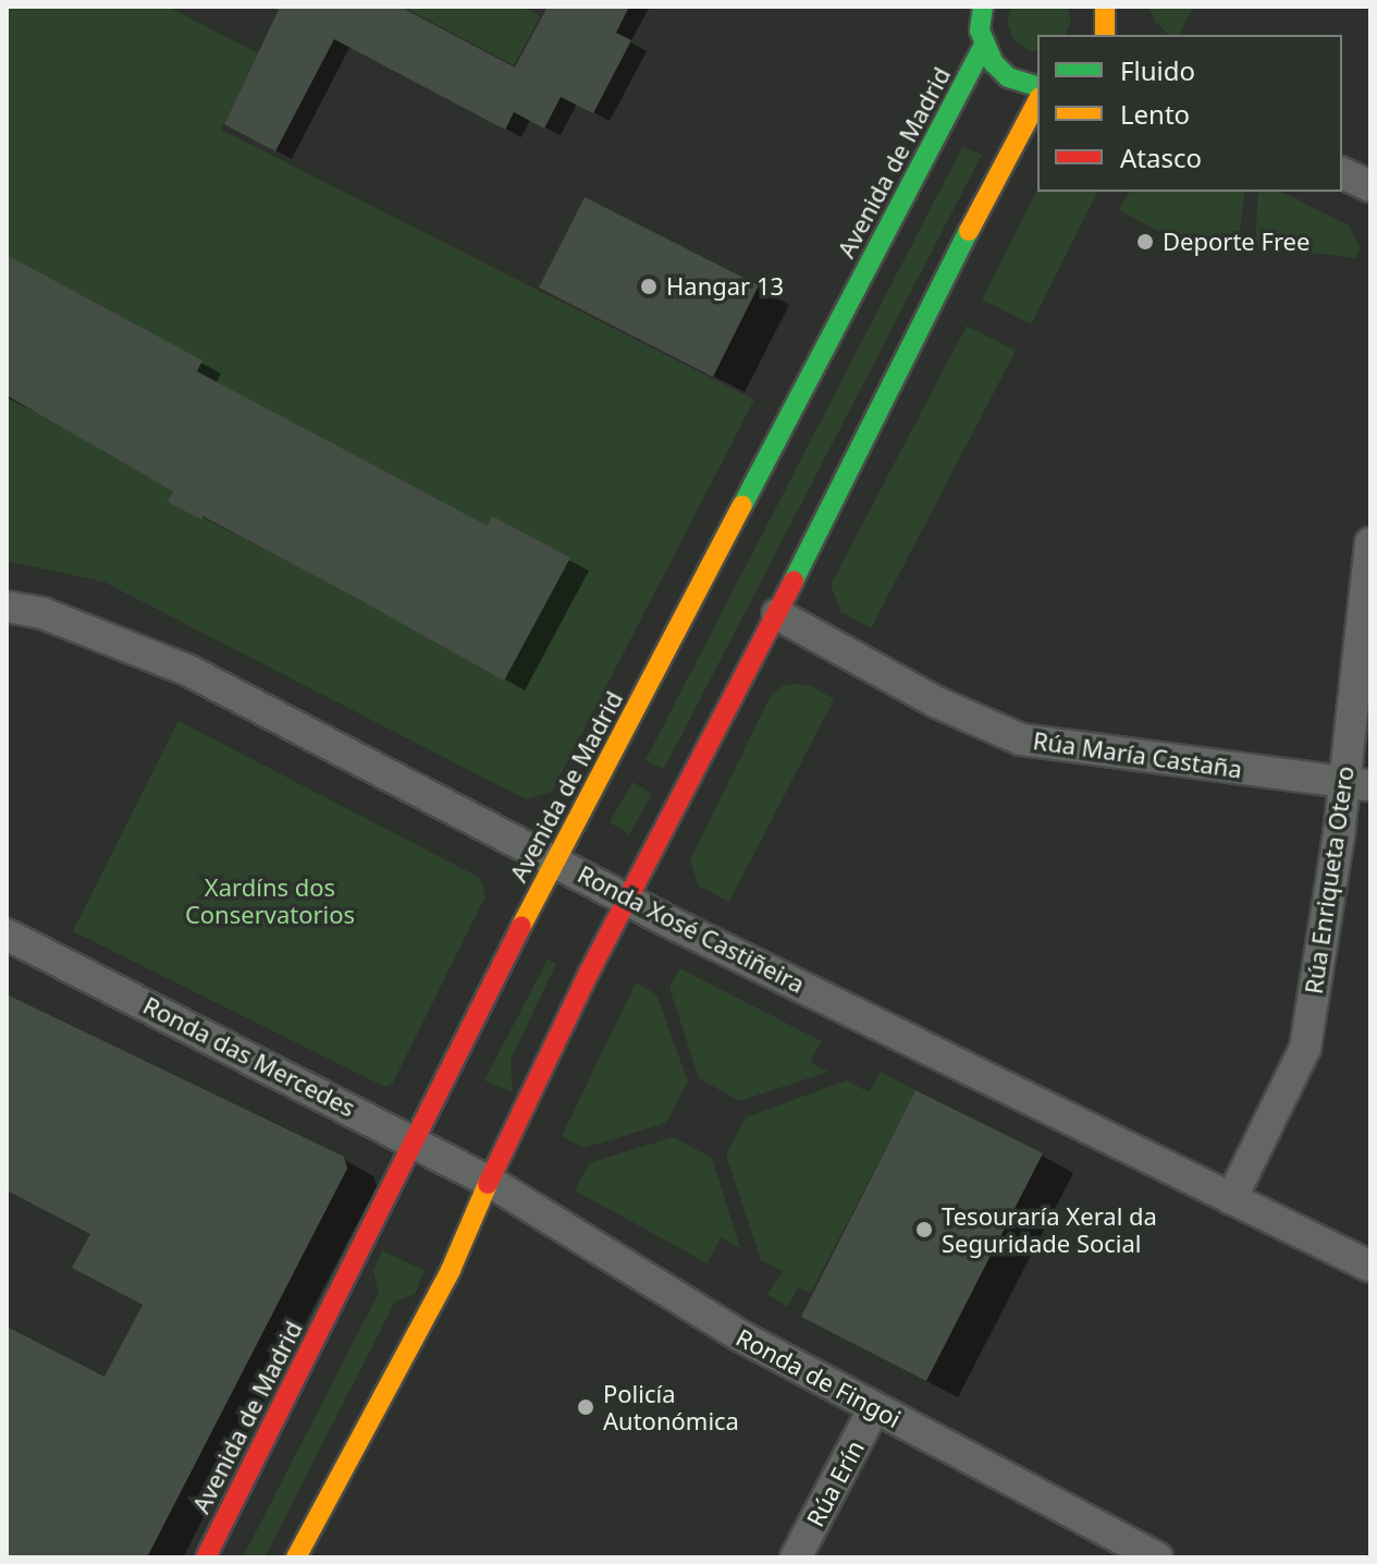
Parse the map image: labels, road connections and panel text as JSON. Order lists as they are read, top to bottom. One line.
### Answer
{"streets":{"street":["Avenida de Madrid","Rúa María Castaña","Rúa Enriqueta Otero","Ronda Xosé Castiñeira","Ronda das Mercedes","Ronda de Fingoi","Rúa Erín"]},"crossings":[["Avenida de Madrid","Ronda Xosé Castiñeira"],["Avenida de Madrid","Ronda das Mercedes"],["Rúa María Castaña","Rúa Enriqueta Otero"],["Rúa Enriqueta Otero","Ronda Xosé Castiñeira"],["Ronda das Mercedes","Ronda de Fingoi"],["Ronda de Fingoi","Rúa Erín"]],"parks":["Xardíns dos Conservatorios"],"places":["Deporte Free","Hangar 13","Tesouraría Xeral da Seguridade Social","Policía Autonómica"],"legend":["Fluido","Lento","Atasco"]}
